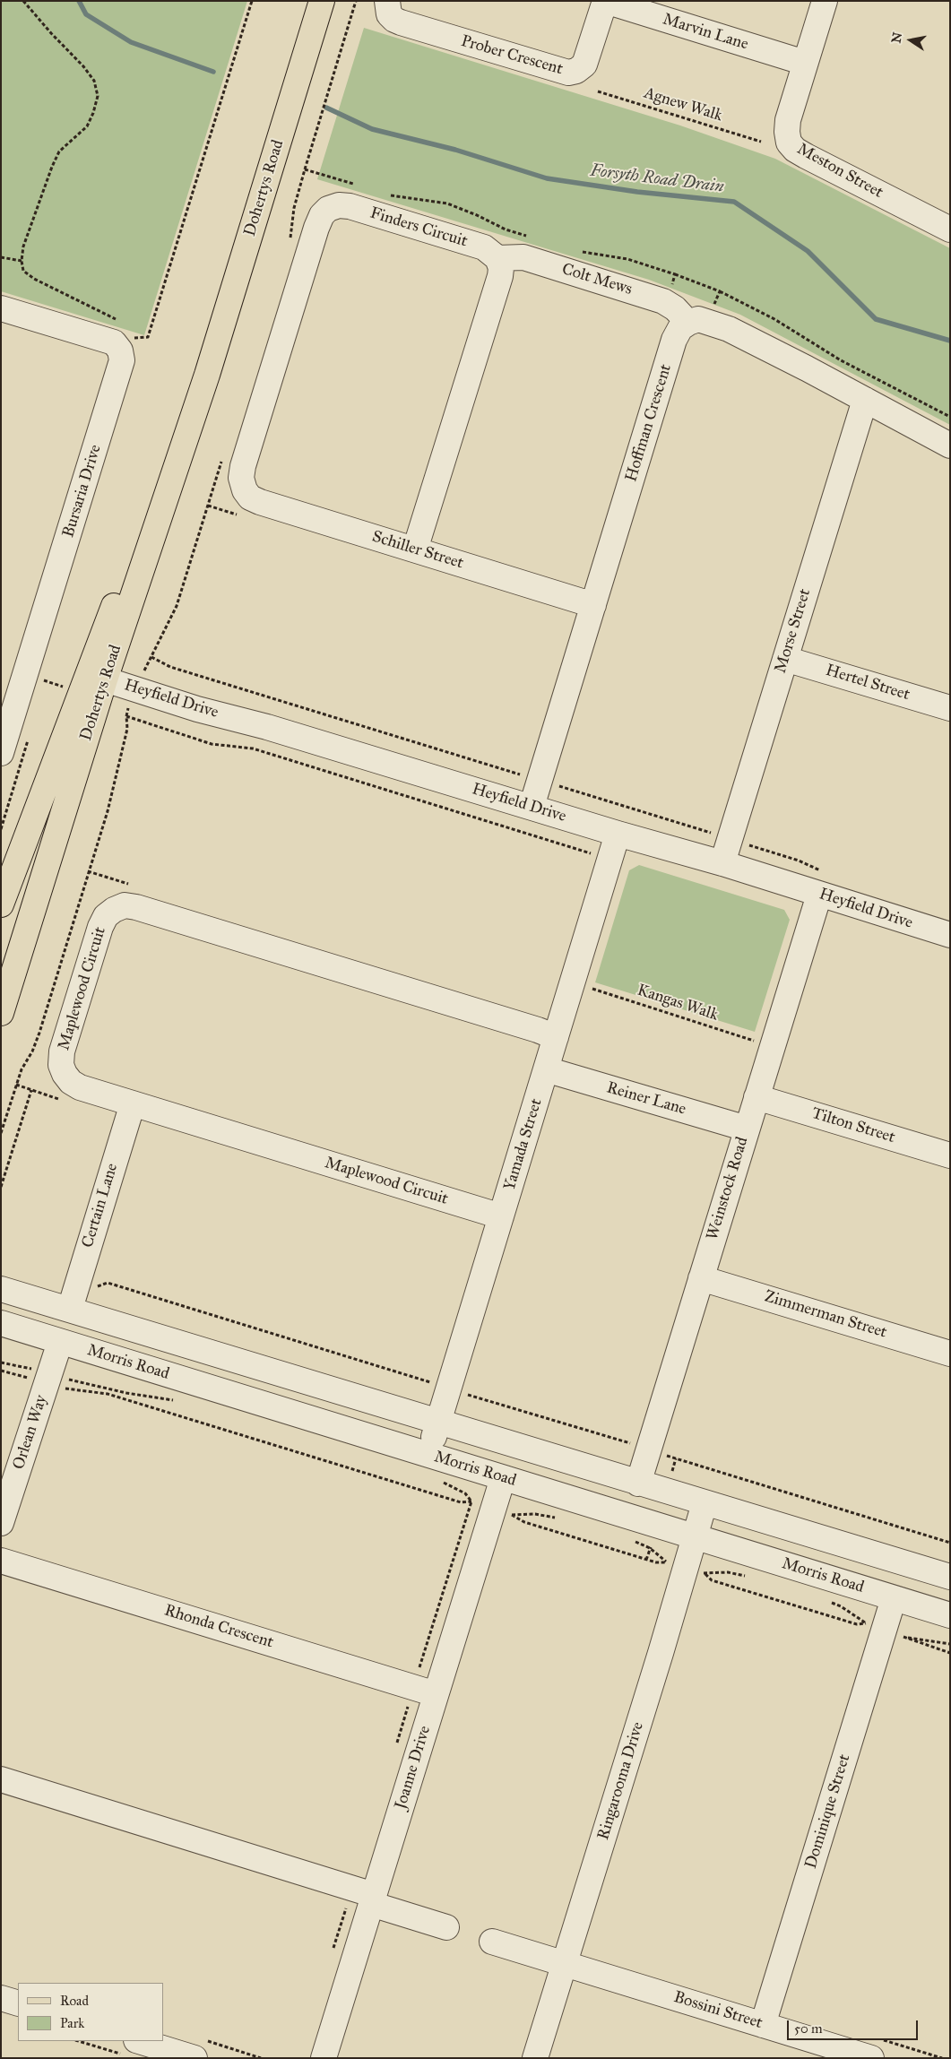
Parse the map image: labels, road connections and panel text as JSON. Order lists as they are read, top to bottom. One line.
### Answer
{"streets":{"main road":["Dohertys Road"],"street":["Marvin Lane","Prober Crescent","Meston Street","Finders Circuit","Colt Mews","Hoffman Crescent","Bursaria Drive","Schiller Street","Morse Street","Hertel Street","Heyfield Drive","Maplewood Circuit","Reiner Lane","Tilton Street","Yamada Street","Weinstock Road","Certain Lane","Zimmerman Street","Morris Road","Orlean Way","Rhonda Crescent","Joanne Drive","Ringarooma Drive","Dominique Street","Bossini Street"],"path":["Agnew Walk","Kangas Walk"]},"crossings":[["Marvin Lane","Prober Crescent"],["Marvin Lane","Meston Street"],["Dohertys Road","Heyfield Drive"],["Finders Circuit","Colt Mews"],["Finders Circuit","Schiller Street"],["Colt Mews","Hoffman Crescent"],["Hoffman Crescent","Schiller Street"],["Hoffman Crescent","Heyfield Drive"],["Morse Street","Hertel Street"],["Morse Street","Heyfield Drive"],["Heyfield Drive","Yamada Street"],["Heyfield Drive","Weinstock Road"],["Maplewood Circuit","Yamada Street"],["Maplewood Circuit","Certain Lane"],["Reiner Lane","Yamada Street"],["Reiner Lane","Weinstock Road"],["Tilton Street","Weinstock Road"],["Yamada Street","Morris Road"],["Weinstock Road","Zimmerman Street"],["Morris Road","Orlean Way"],["Morris Road","Joanne Drive"],["Morris Road","Ringarooma Drive"],["Morris Road","Dominique Street"],["Rhonda Crescent","Joanne Drive"],["Ringarooma Drive","Bossini Street"],["Dominique Street","Bossini Street"]],"water":["Forsyth Road Drain"],"legend":["Road","Park"],"scale_bar":"50 m","north":"left"}
